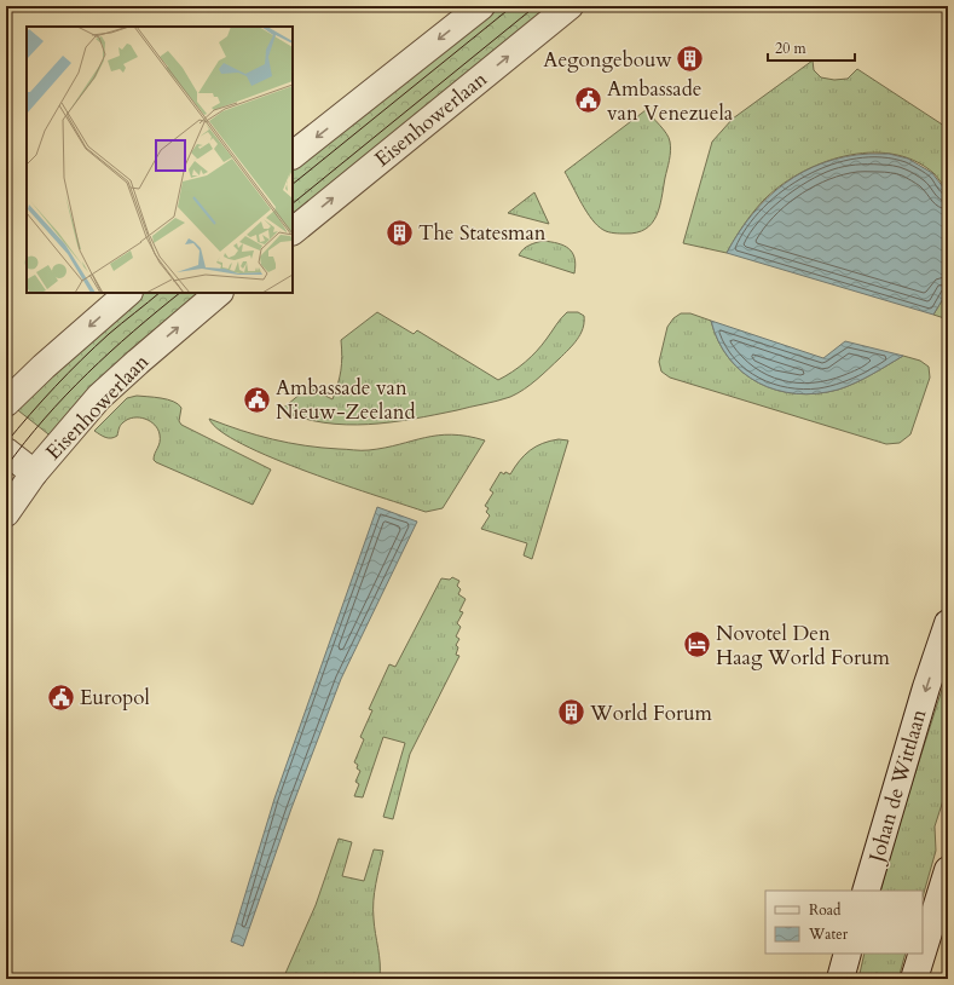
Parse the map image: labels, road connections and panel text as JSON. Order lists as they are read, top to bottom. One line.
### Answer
{"streets":{"street":["Eisenhowerlaan","Johan de Wittlaan"]},"one_way":["Johan de Wittlaan"],"places":{"building":["Aegongebouw","The Statesman","World Forum"],"public building":["Ambassade van Venezuela","Ambassade van Nieuw-Zeeland","Europol"],"hotel":["Novotel Den Haag World Forum"]},"legend":["Road","Water"],"scale_bar":"20 m"}
